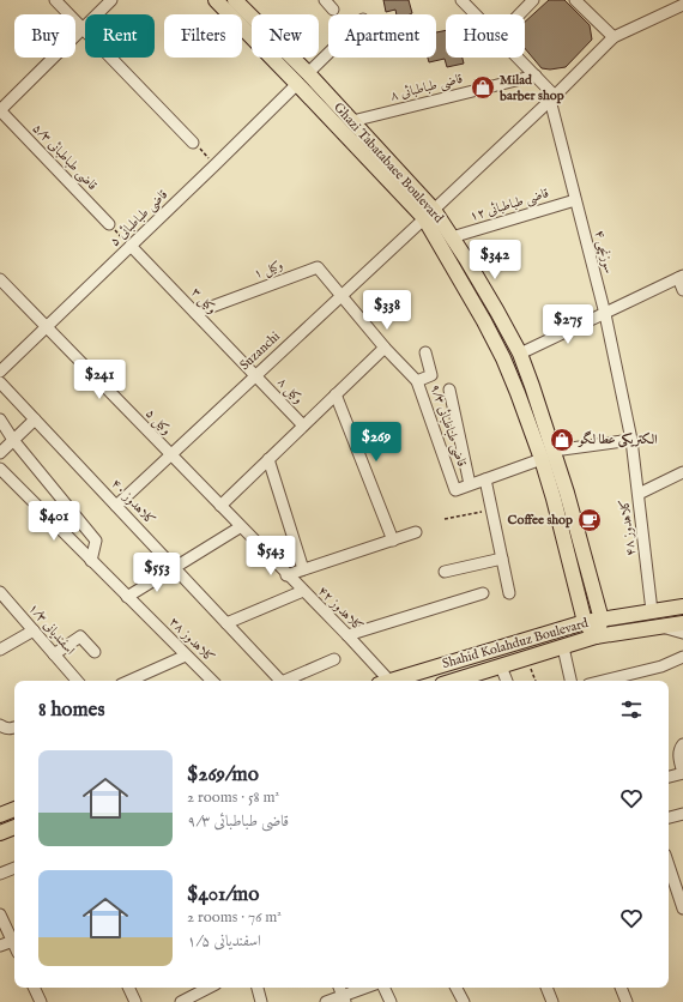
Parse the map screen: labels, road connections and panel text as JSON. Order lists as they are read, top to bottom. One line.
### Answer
{"streets":{"main road":["Ghazi Tabatabaee Boulevard","Shahid Kolahduz Boulevard"],"street":["قاضی طباطبائی ۸","قاضی طباطبائی ۵/۳","قاضی طباطبائی ۱۲","قاضی طباطبائی ۵","سوزنچی ۴","وکيل ۱","وکيل ۳","Suzanchi","وکيل ۸","وکيل ۵","قاضی طباطبائی ۹/۳","کلاهدوز ۴۰","کلاهدوز ۴۸","کلاهدوز ۴۲","اسفندیانی ۱/۳","کلاهدوز ۳۸"]},"crossings":[["قاضی طباطبائی ۸","Ghazi Tabatabaee Boulevard"],["Ghazi Tabatabaee Boulevard","قاضی طباطبائی ۱۲"],["Ghazi Tabatabaee Boulevard","قاضی طباطبائی ۵"],["Ghazi Tabatabaee Boulevard","Suzanchi"],["Ghazi Tabatabaee Boulevard","Shahid Kolahduz Boulevard"],["قاضی طباطبائی ۱۲","سوزنچی ۴"],["قاضی طباطبائی ۵","وکيل ۳"],["قاضی طباطبائی ۵","وکيل ۵"],["سوزنچی ۴","Suzanchi"],["سوزنچی ۴","کلاهدوز ۴۸"],["وکيل ۱","وکيل ۳"],["وکيل ۱","Suzanchi"],["وکيل ۳","Suzanchi"],["وکيل ۳","وکيل ۸"],["Suzanchi","وکيل ۸"],["Suzanchi","وکيل ۵"],["Suzanchi","کلاهدوز ۴۰"],["Suzanchi","کلاهدوز ۴۲"],["وکيل ۵","کلاهدوز ۴۲"],["کلاهدوز ۴۸","Shahid Kolahduz Boulevard"]],"places":{"shop":["Milad barber shop","الکتریکی عطا لگو"],"cafe":["Coffee shop"]},"page":{"chip":["Buy","Rent","Filters","New","Apartment","House"],"price":["$342","$338","$275","$241","$269","$401","$543","$553"],"heading":"8 homes","list":[{"name":"$269/mo","note":"2 rooms · 58 m² · قاضی طباطبائی ۹/۳"},{"name":"$401/mo","note":"2 rooms · 76 m² · اسفندیانی ۱/۵"}]}}
